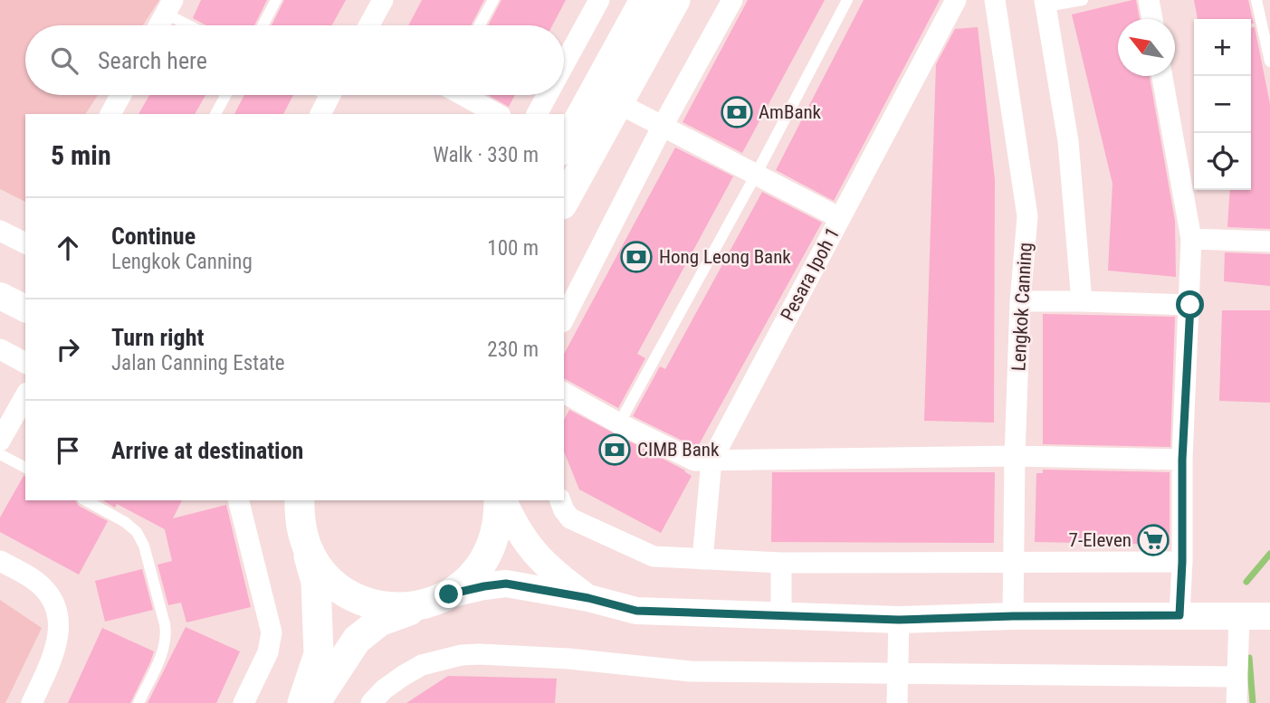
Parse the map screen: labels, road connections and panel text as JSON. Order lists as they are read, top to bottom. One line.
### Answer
{"streets":{"street":["Pesara Ipoh 1","Lengkok Canning"]},"places":{"bank":["AmBank","Hong Leong Bank","CIMB Bank"],"supermarket":["7-Eleven"]},"north":"top left","page":{"map_buttons":["+","−"],"search":"Search here","heading":["5 min","Walk · 330 m"],"list":[["Continue","Lengkok Canning","100 m"],["Turn right","Jalan Canning Estate","230 m"],"Arrive at destination"]}}
